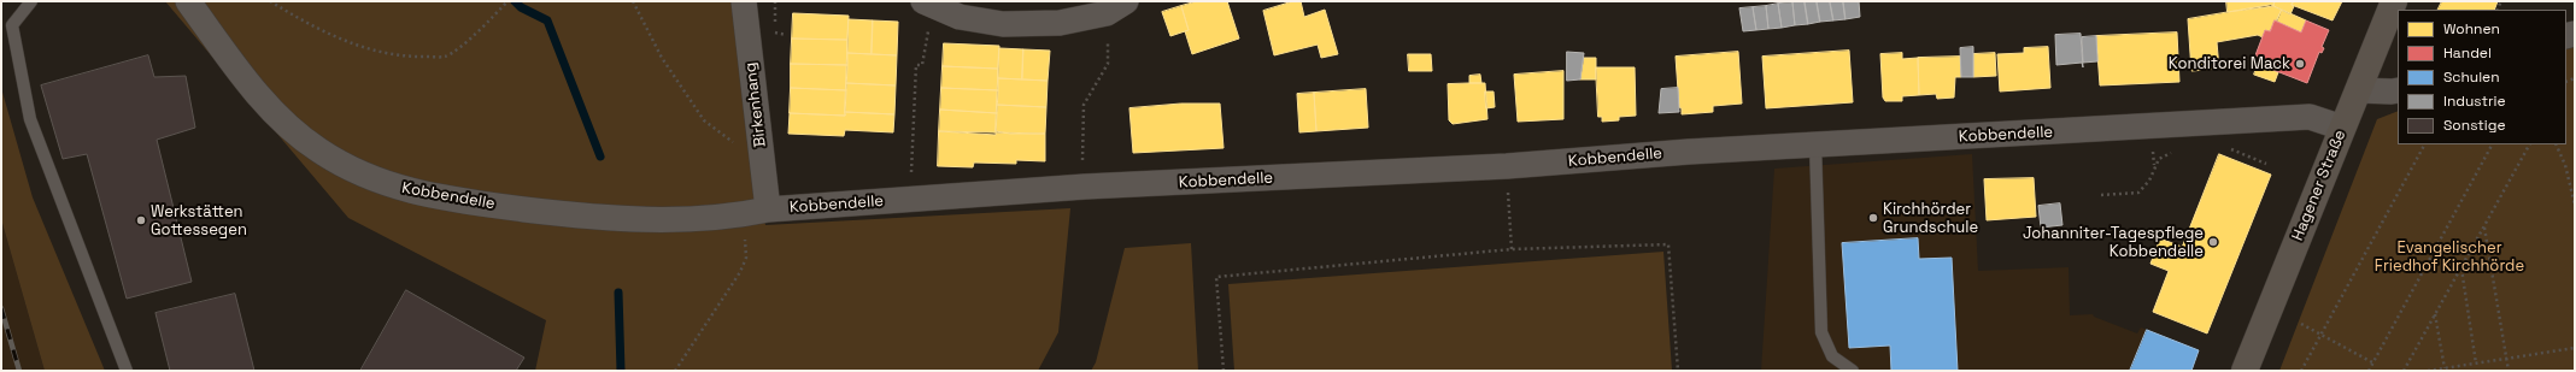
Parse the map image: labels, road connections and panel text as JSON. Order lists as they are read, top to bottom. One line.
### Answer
{"streets":{"main road":["Hagener Straße"],"street":["Birkenhang","Kobbendelle"]},"crossings":[["Birkenhang","Kobbendelle"],["Kobbendelle","Hagener Straße"]],"parks":["Evangelischer Friedhof Kirchhörde"],"places":["Konditorei Mack","Kirchhörder Grundschule","Werkstätten Gottessegen","Johanniter-Tagespflege Kobbendelle"],"legend":["Wohnen","Handel","Schulen","Industrie","Sonstige"]}
